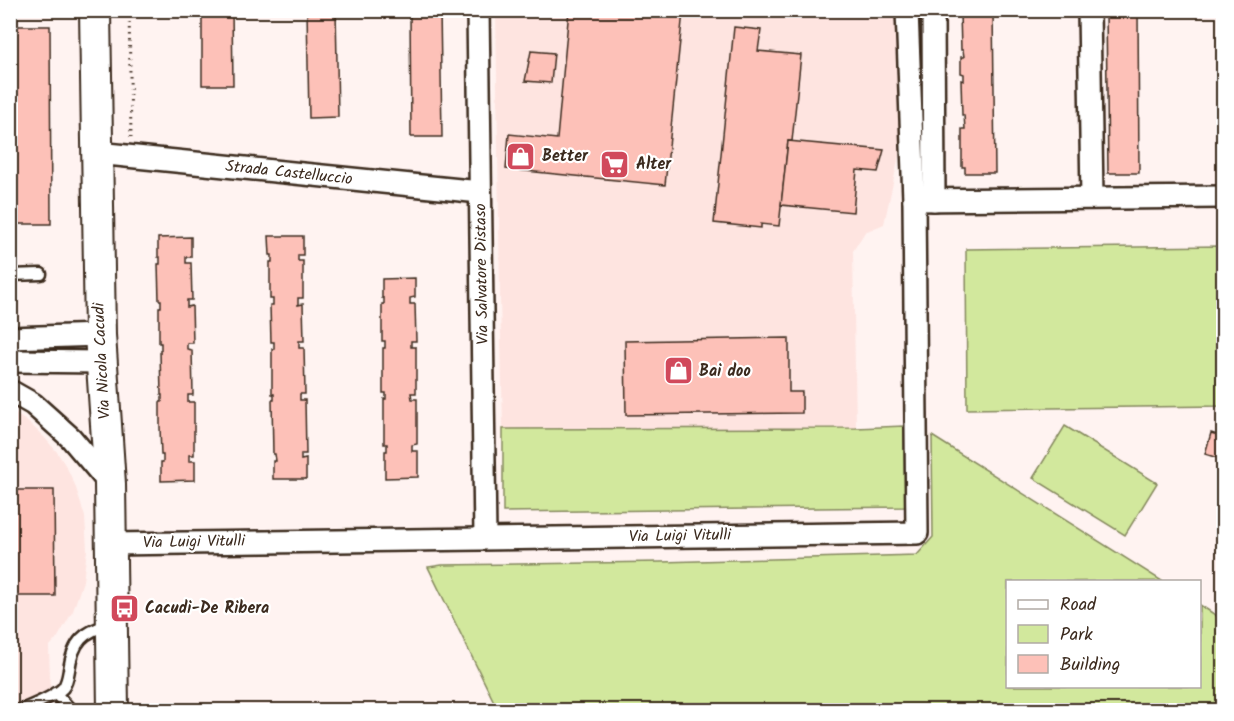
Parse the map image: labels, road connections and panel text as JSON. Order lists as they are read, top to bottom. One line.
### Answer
{"streets":{"street":["Strada Castelluccio","Via Salvatore Distaso","Via Nicola Cacudi","Via Luigi Vitulli"]},"crossings":[["Strada Castelluccio","Via Salvatore Distaso"],["Strada Castelluccio","Via Nicola Cacudi"],["Via Salvatore Distaso","Via Luigi Vitulli"],["Via Nicola Cacudi","Via Luigi Vitulli"]],"places":{"shop":["Better","Bai doo"],"supermarket":["Alter"],"bus stop":["Cacudi-De Ribera"]},"legend":["Road","Park","Building"]}
